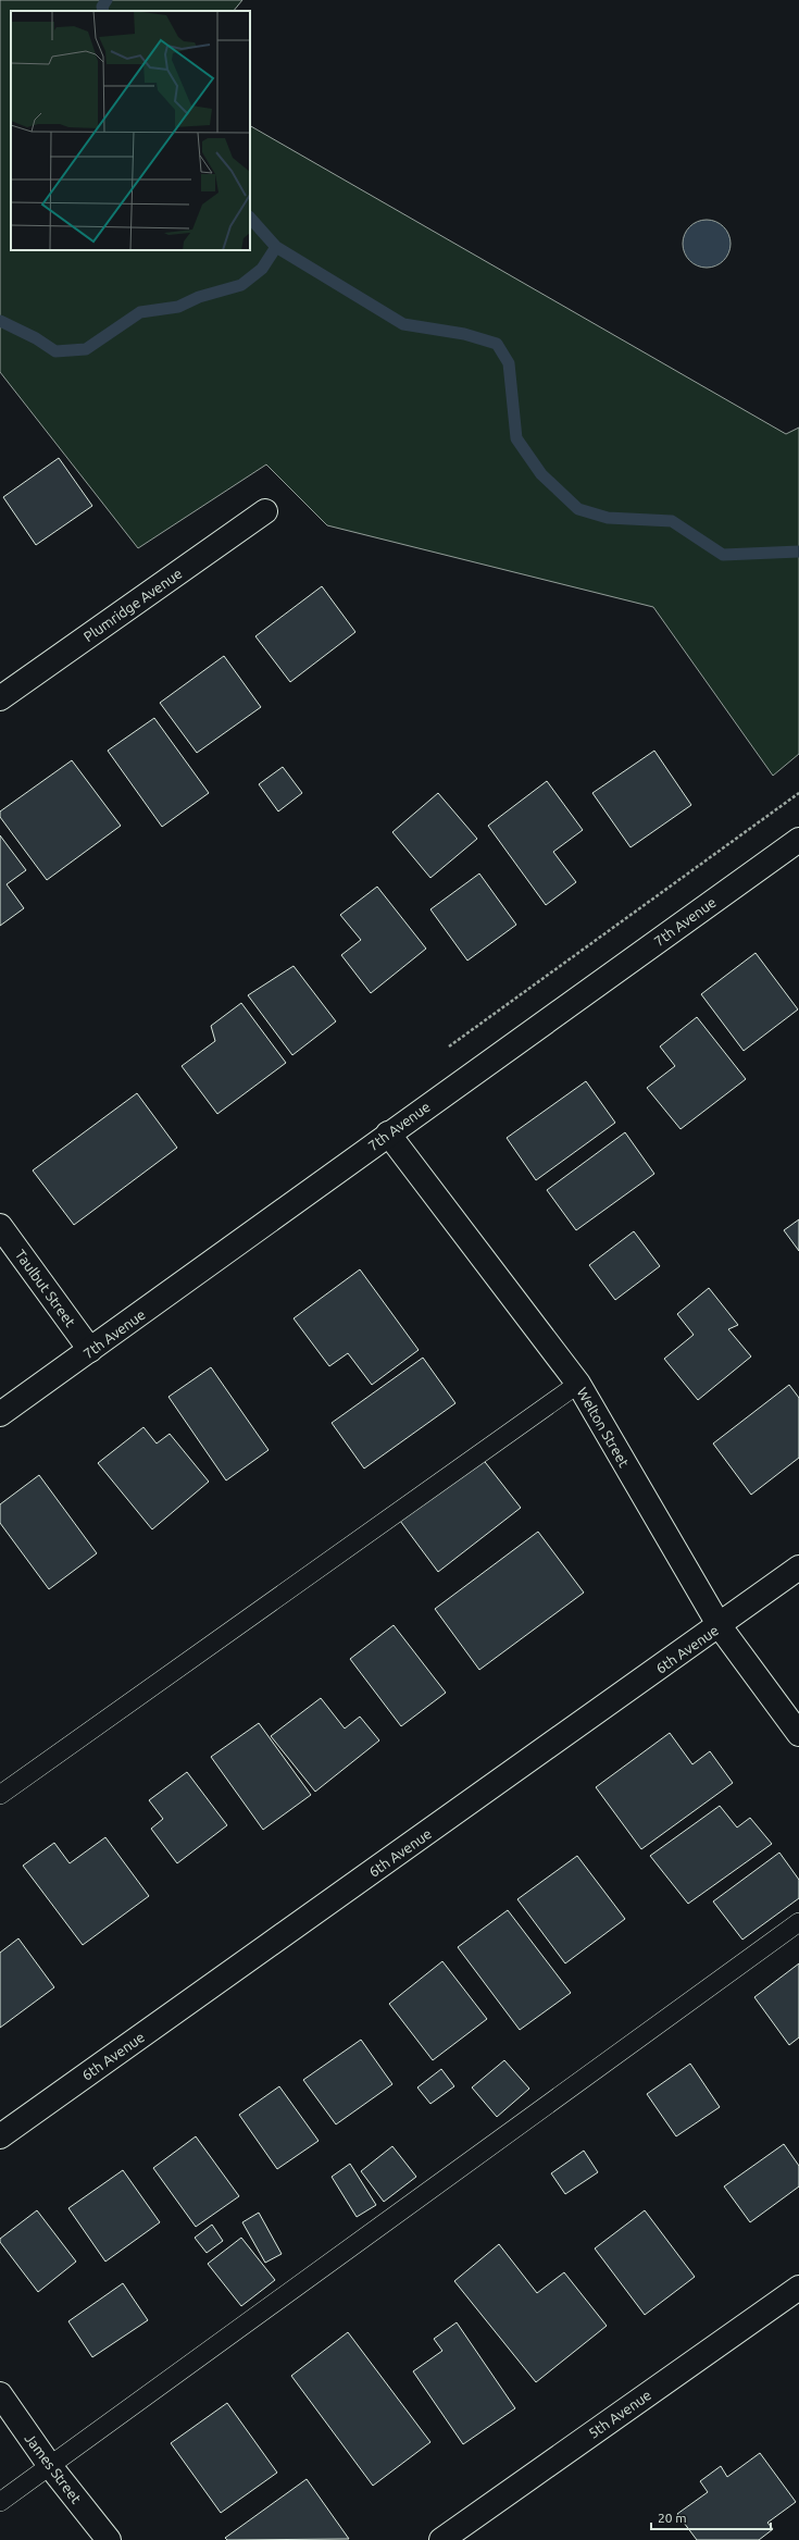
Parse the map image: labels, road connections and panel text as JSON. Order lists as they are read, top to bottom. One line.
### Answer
{"streets":{"street":["Plumridge Avenue","7th Avenue","Taulbut Street","Welton Street","6th Avenue","5th Avenue","James Street"]},"crossings":[["7th Avenue","Taulbut Street"],["7th Avenue","Welton Street"],["Welton Street","6th Avenue"]],"scale_bar":"20 m"}
